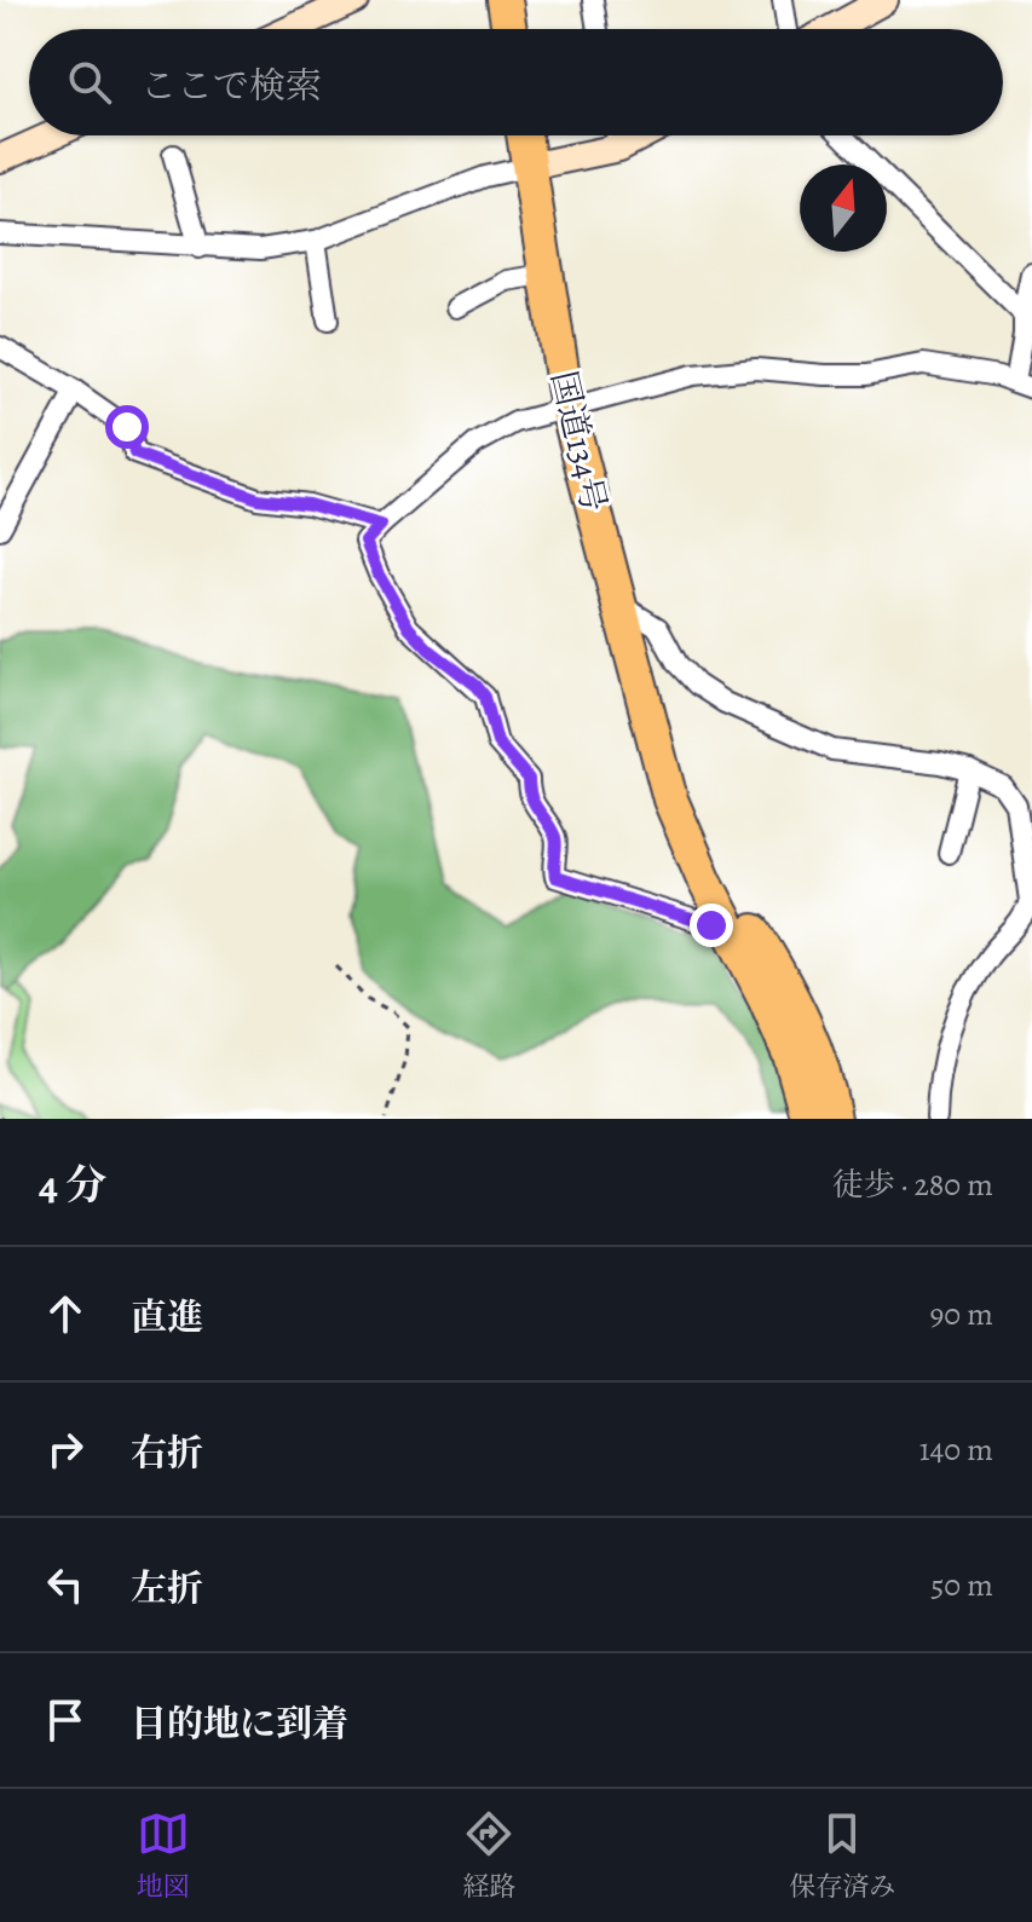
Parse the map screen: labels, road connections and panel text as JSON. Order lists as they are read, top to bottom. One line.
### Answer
{"streets":{"highway":["国道134号"]},"north":"top","page":{"search":"ここで検索","heading":["4 分","徒歩 · 280 m"],"list":[["直進","90 m"],["右折","140 m"],["左折","50 m"],"目的地に到着"],"nav":["地図","経路","保存済み"]}}
